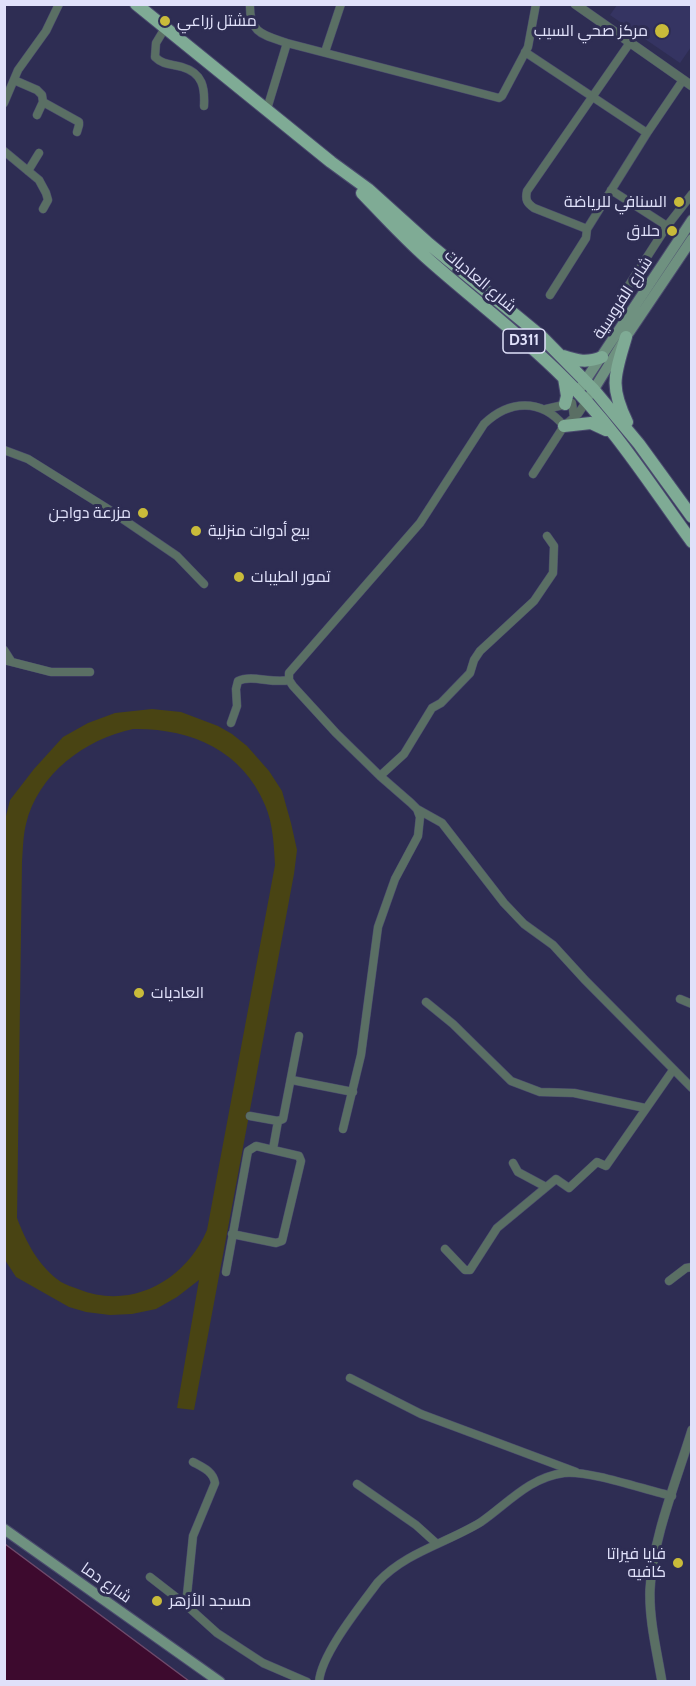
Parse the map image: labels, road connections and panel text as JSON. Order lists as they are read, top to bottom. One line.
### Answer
{"streets":{"main road":["شارع العاديات","شارع الفروسية","D311","شارع دما"]},"crossings":[["شارع العاديات","شارع الفروسية"]],"places":["مشتل زراعي","مركز صحي السيب","السنافي للرياضة","حلاق","مزرعة دواجن","بيع أدوات منزلية","تمور الطيبات","العاديات","فايا فيراتا كافيه","مسجد الأزهر"]}
